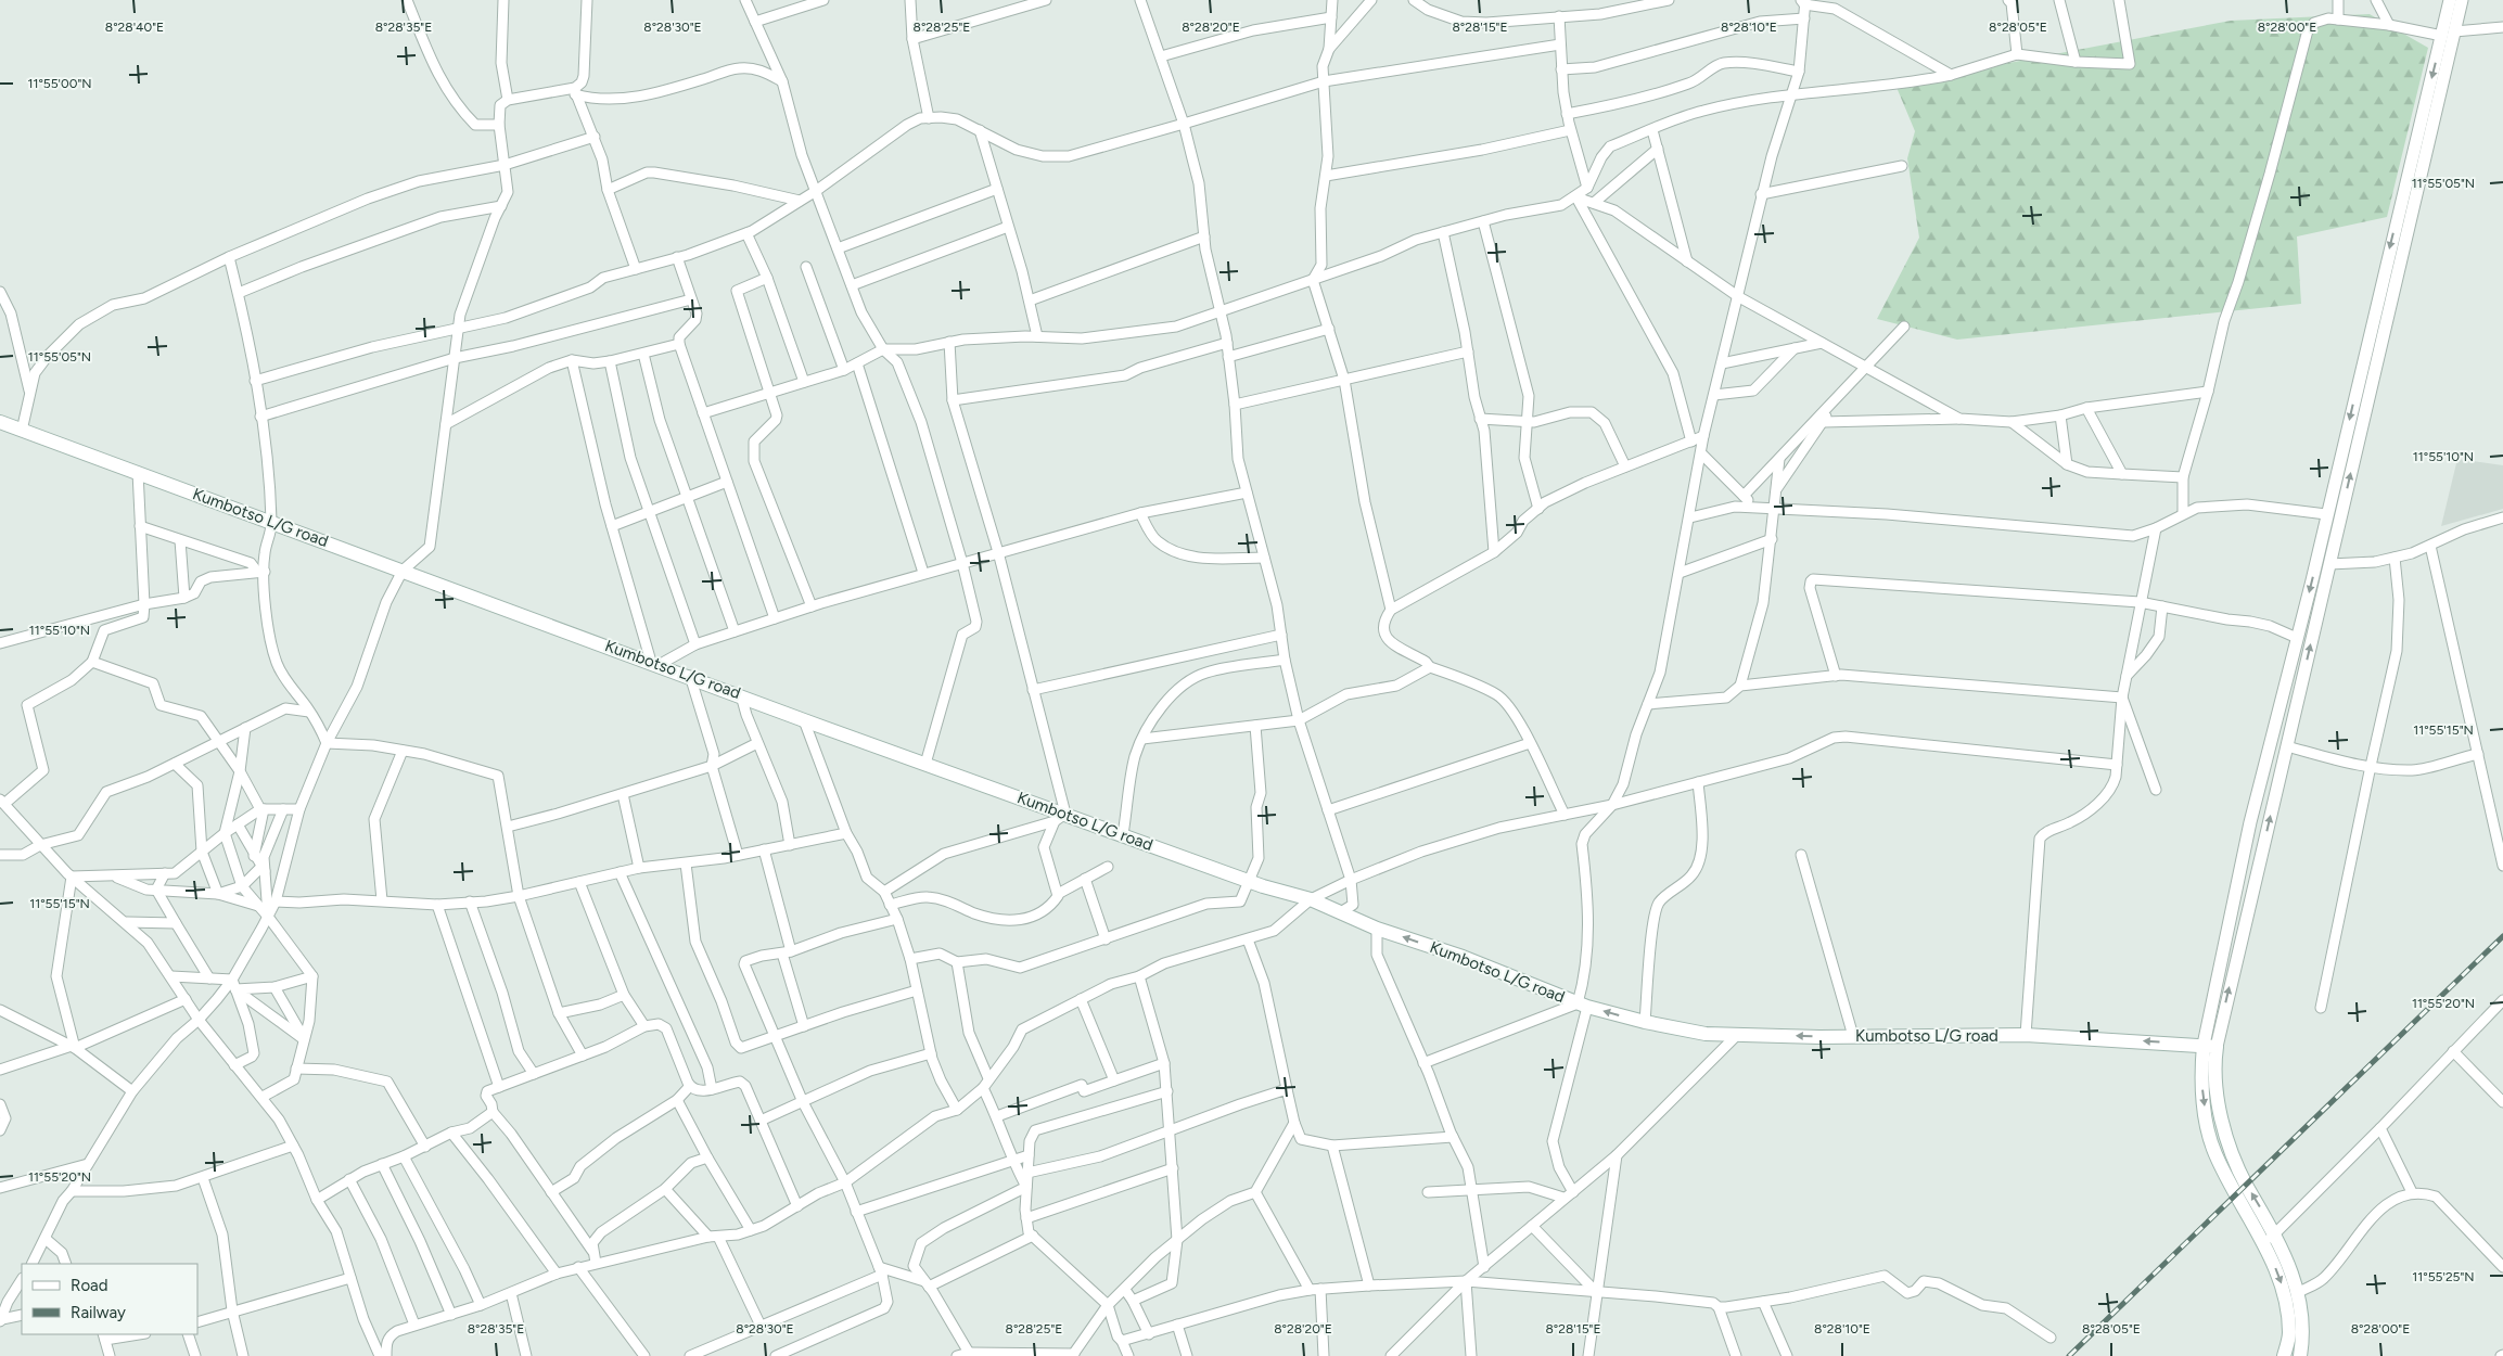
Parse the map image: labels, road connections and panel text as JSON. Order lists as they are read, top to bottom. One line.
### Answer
{"streets":{"main road":["Kumbotso L/G road"]},"legend":["Road","Railway"],"coordinates":["8°28'40\"E","8°28'35\"E","8°28'30\"E","8°28'25\"E","8°28'20\"E","8°28'15\"E","8°28'10\"E","8°28'05\"E","8°28'00\"E","11°55'00\"N","11°55'05\"N","11°55'10\"N","11°55'15\"N","11°55'20\"N","11°55'25\"N"]}
